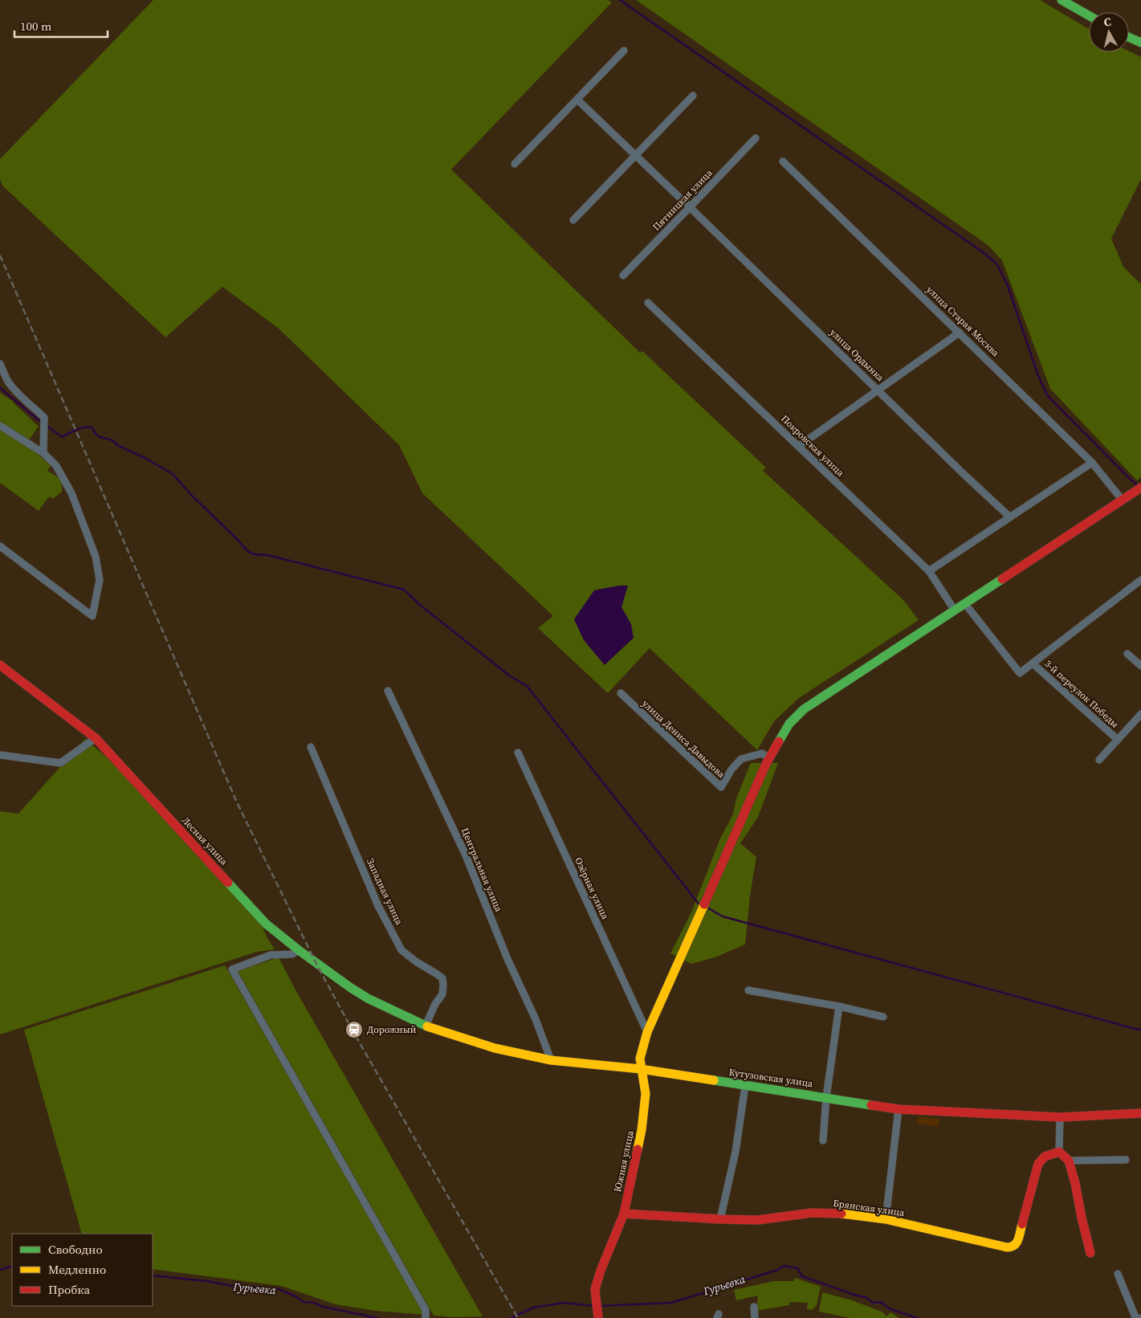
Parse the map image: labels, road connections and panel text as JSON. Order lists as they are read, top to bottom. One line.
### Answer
{"streets":{"street":["Пятницкая улица","улица Старая Москва","улица Ордынка","Покровская улица","3-й переулок Победы","улица Дениса Давыдова","Лесная улица","Центральная улица","Озёрная улица","Западная улица","Кутузовская улица","Южная улица","Брянская улица"]},"crossings":[["Пятницкая улица","улица Ордынка"],["улица Старая Москва","Южная улица"],["Покровская улица","Южная улица"],["улица Дениса Давыдова","Южная улица"],["Лесная улица","Кутузовская улица"],["Центральная улица","Кутузовская улица"],["Озёрная улица","Южная улица"],["Западная улица","Кутузовская улица"],["Кутузовская улица","Южная улица"],["Южная улица","Брянская улица"]],"water":["Гурьевка"],"places":{"station":["Дорожный"]},"legend":["Свободно","Медленно","Пробка"],"scale_bar":"100 m","north":"top"}
